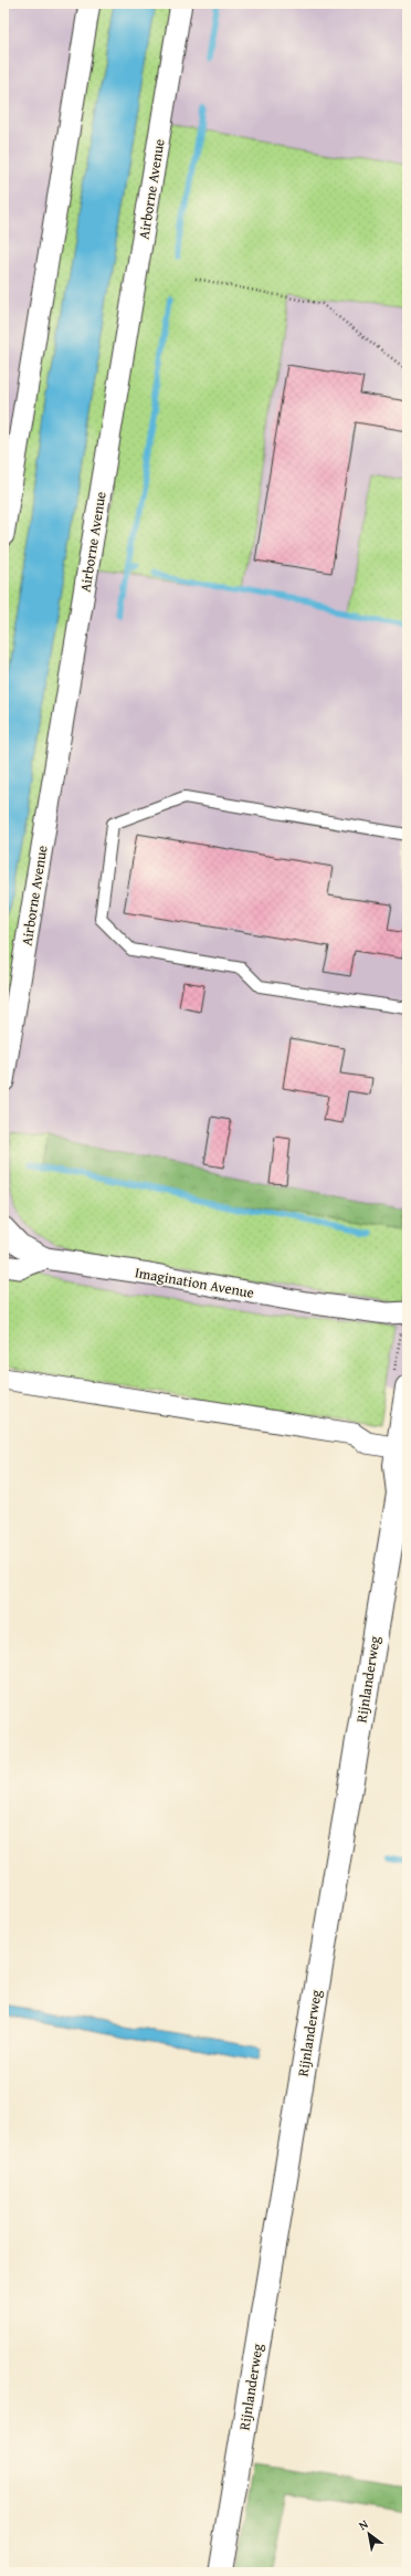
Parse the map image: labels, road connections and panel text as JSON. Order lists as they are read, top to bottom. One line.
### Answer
{"streets":{"street":["Airborne Avenue","Imagination Avenue","Rijnlanderweg"]},"north":"top left"}
